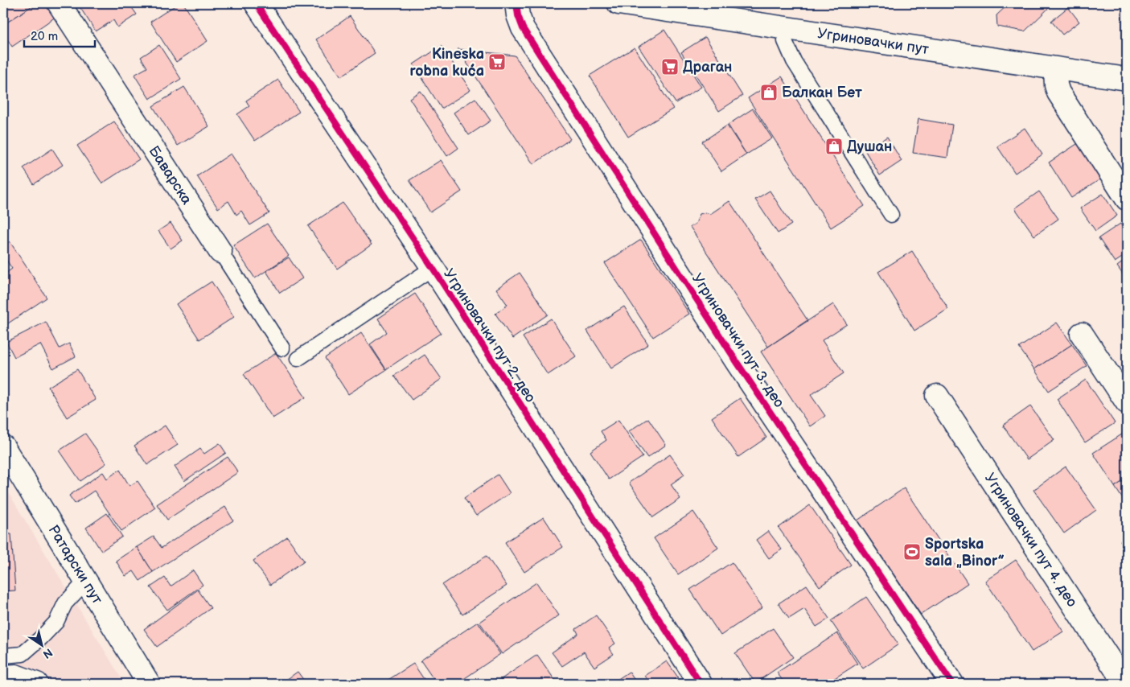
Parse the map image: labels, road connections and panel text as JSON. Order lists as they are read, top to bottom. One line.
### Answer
{"streets":{"street":["Угриновачки пут","Баварска","Угриновачки пут 2. део","Угриновачки пут 3. део","Угриновачки пут 4. део","Ратарски пут"]},"places":{"supermarket":["Kineska robna kuća","Драган"],"shop":["Балкан Бет","Душан"],"sports":["Sportska sala „Binor”"]},"scale_bar":"20 m","north":"bottom right"}
